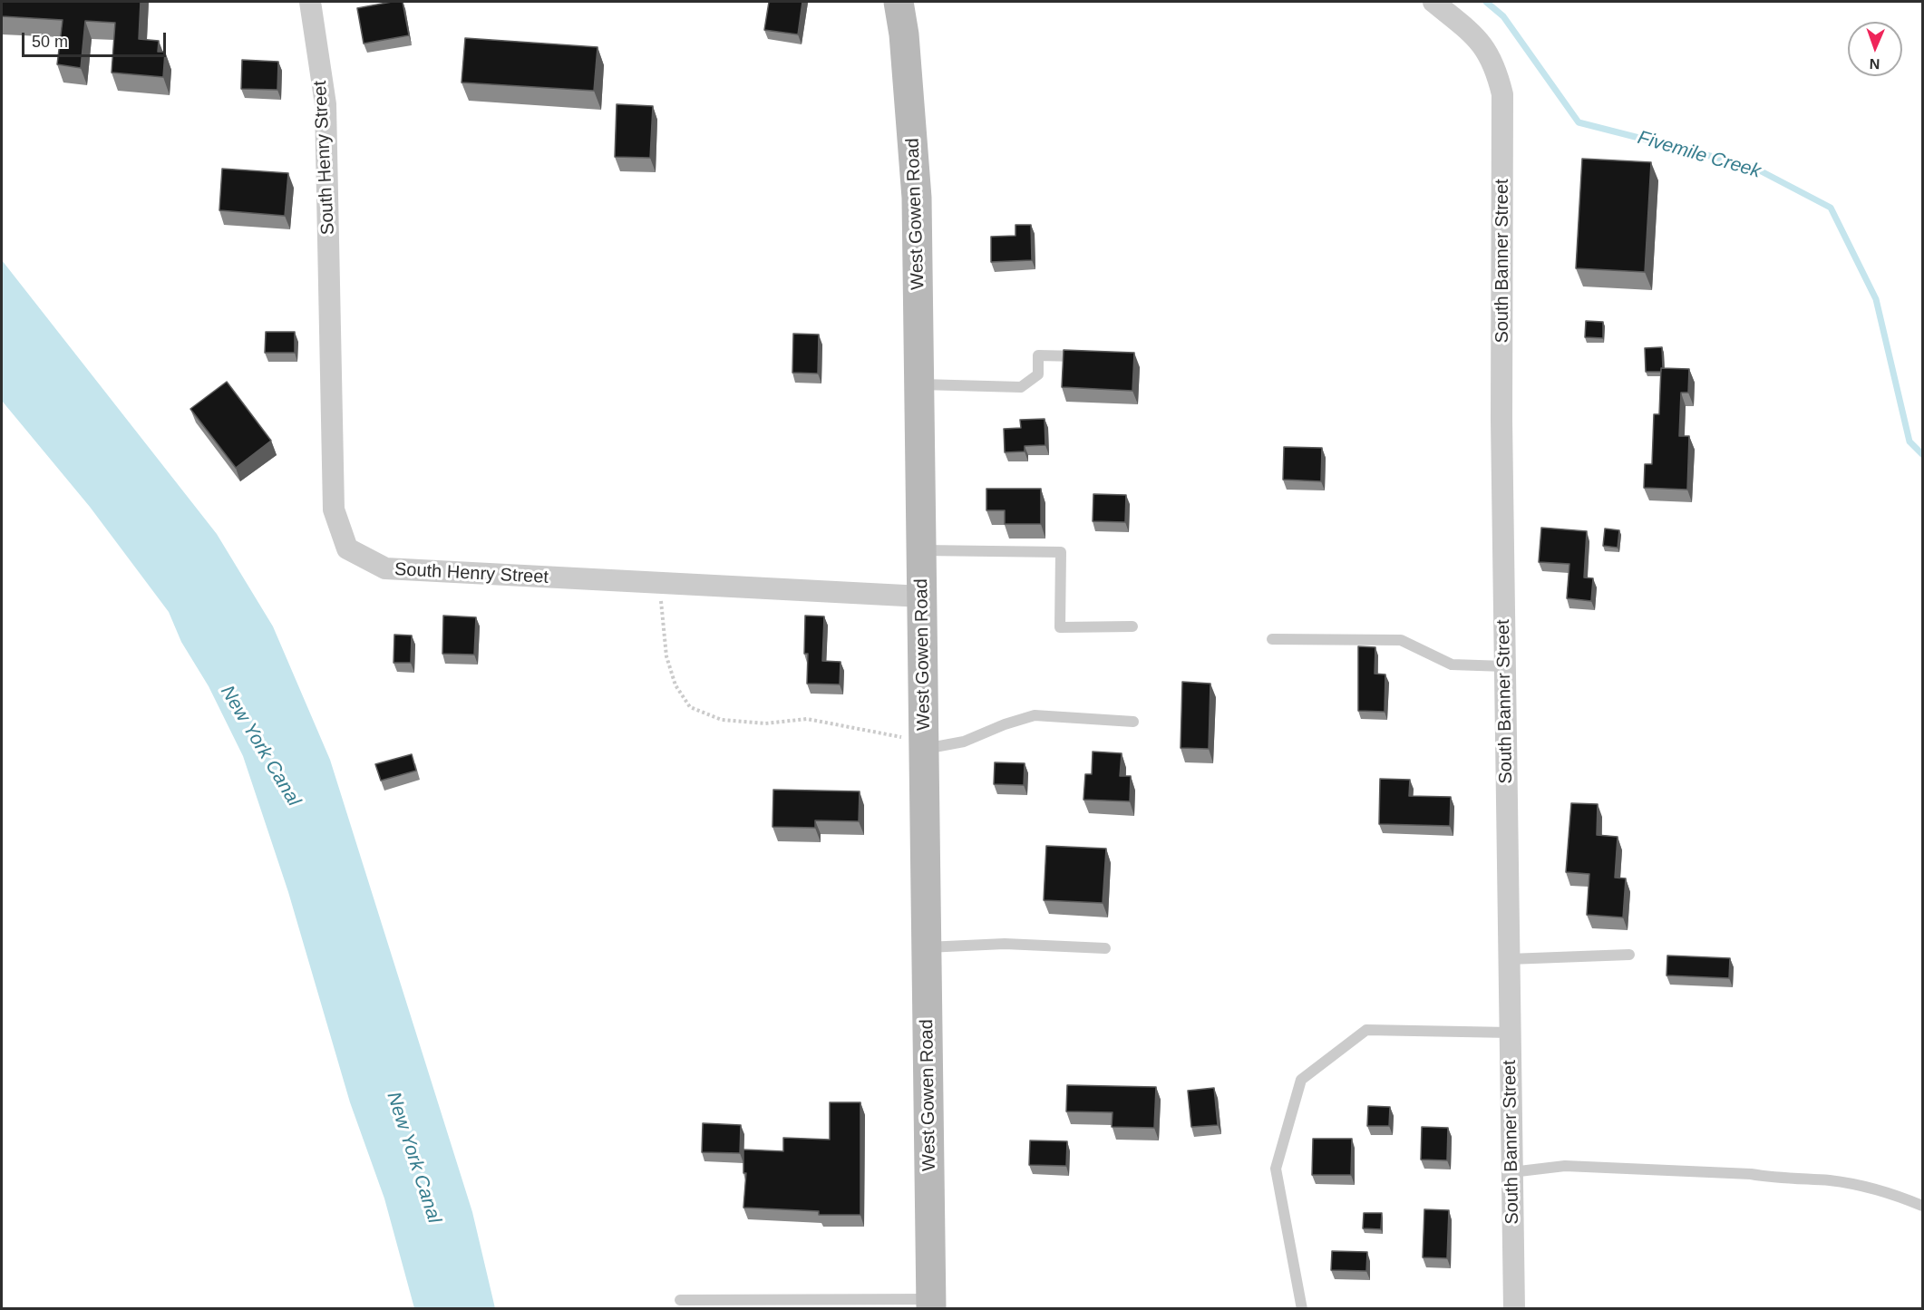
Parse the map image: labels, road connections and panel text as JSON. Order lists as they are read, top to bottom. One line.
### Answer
{"streets":{"street":["South Henry Street","West Gowen Road","South Banner Street"]},"crossings":[["South Henry Street","West Gowen Road"]],"water":["Fivemile Creek","New York Canal"],"scale_bar":"50 m","north":"bottom"}
